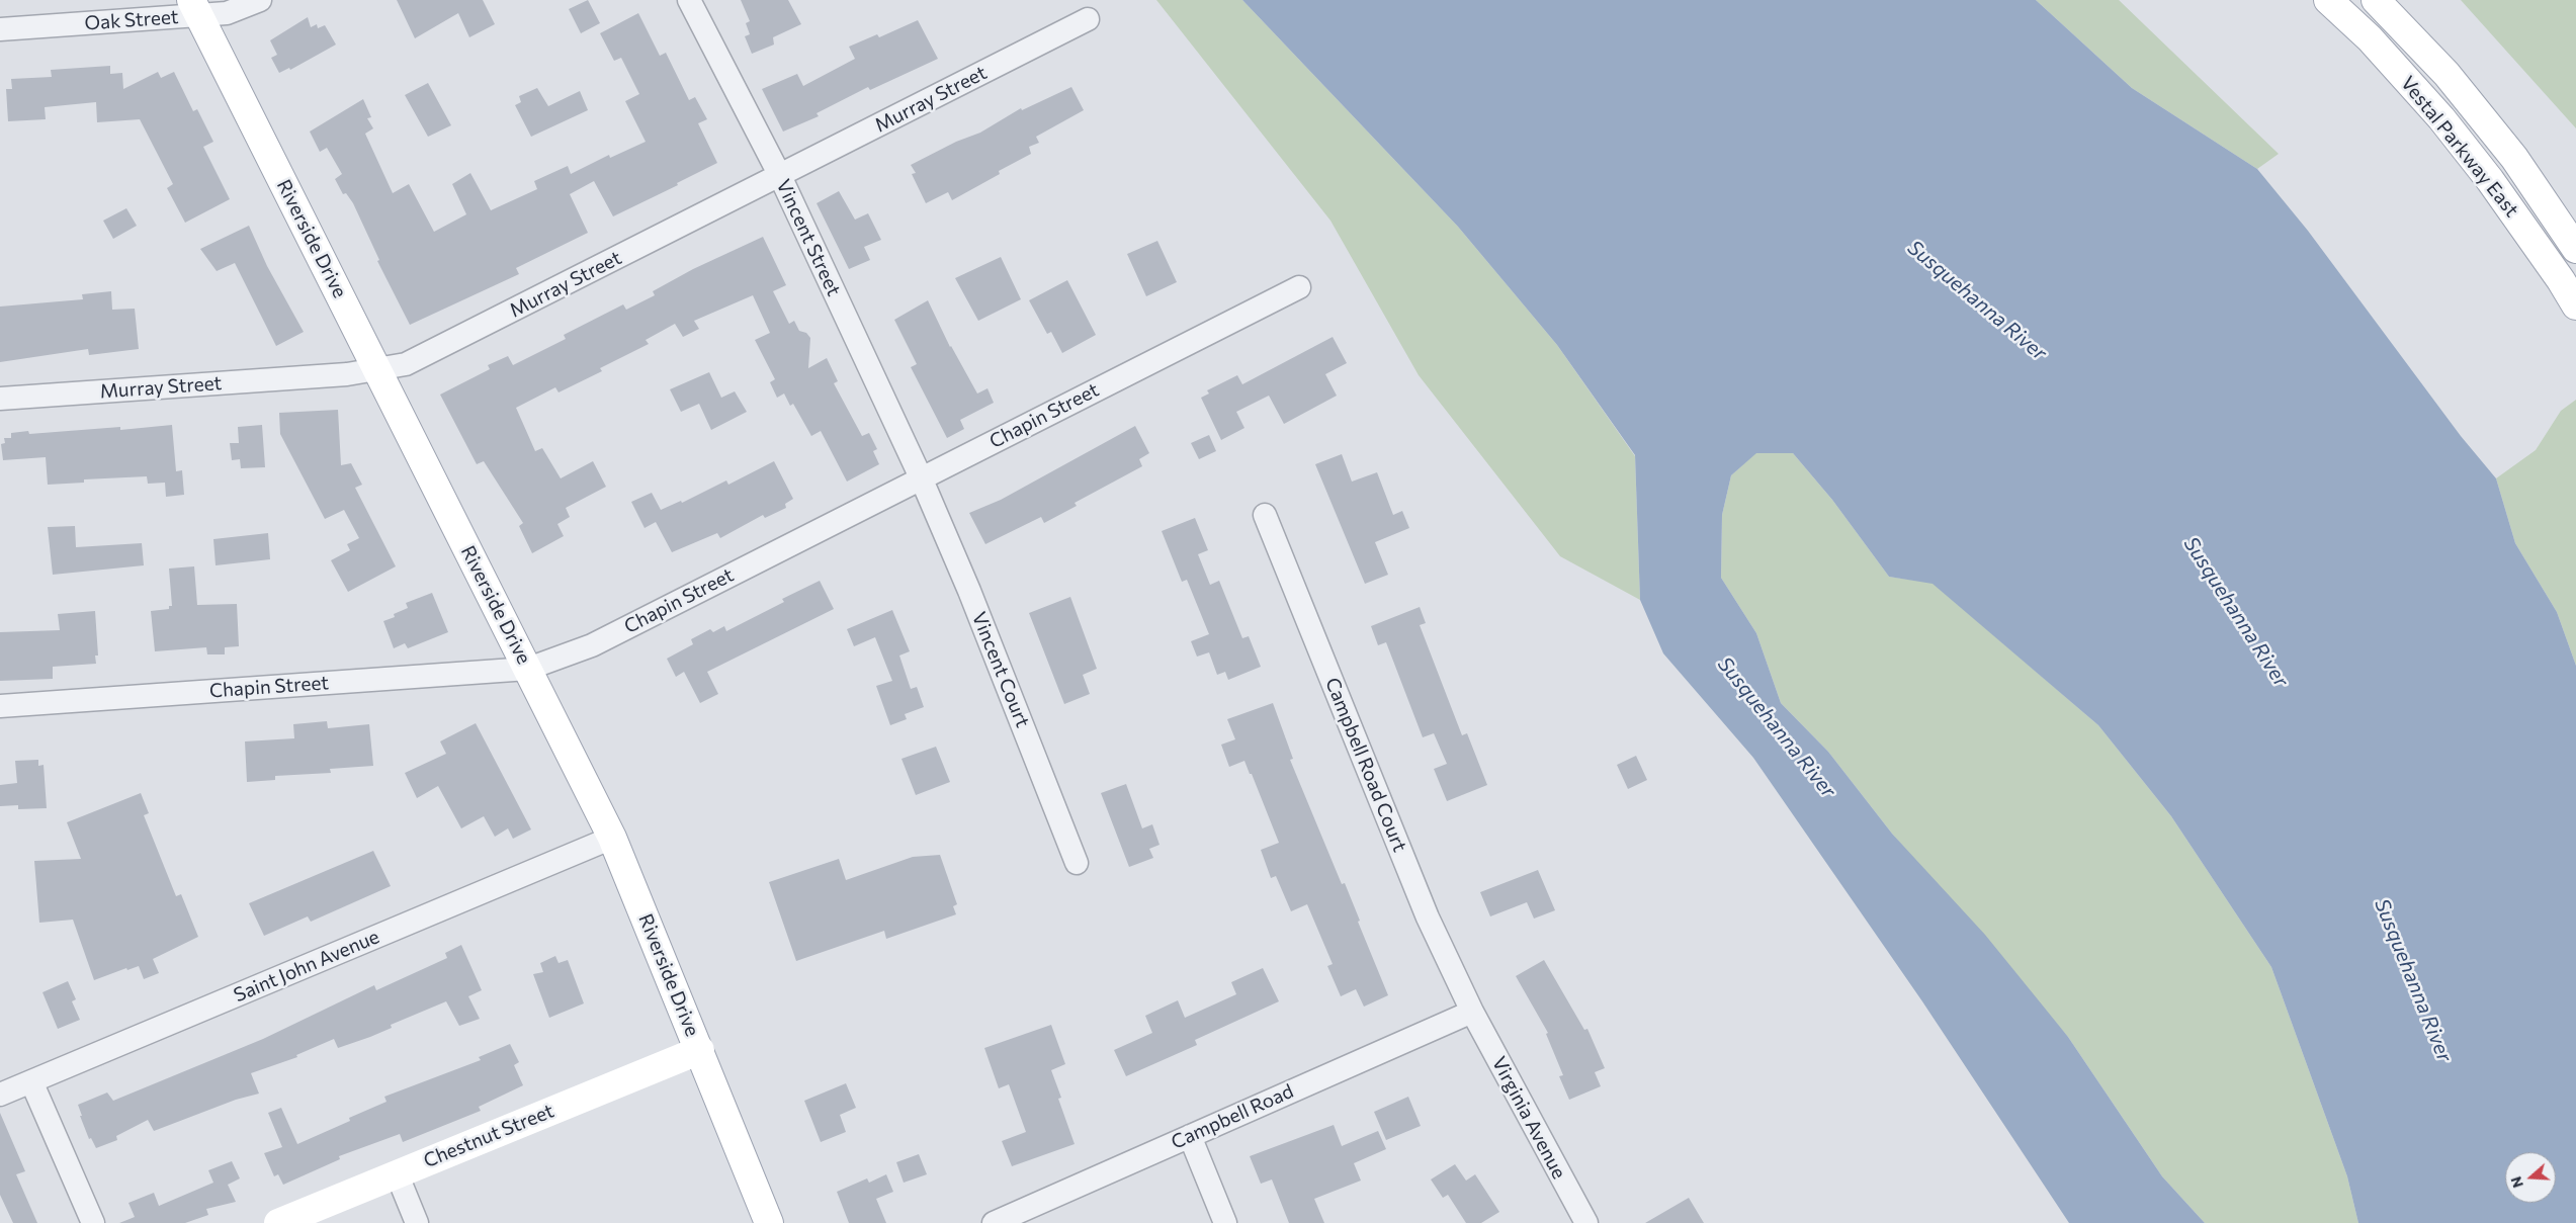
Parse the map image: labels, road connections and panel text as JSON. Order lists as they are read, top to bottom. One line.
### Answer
{"streets":{"main road":["Vestal Parkway East","Riverside Drive","Chestnut Street"],"street":["Oak Street","Murray Street","Vincent Street","Chapin Street","Vincent Court","Campbell Road Court","Saint John Avenue","Campbell Road","Virginia Avenue"]},"crossings":[["Oak Street","Riverside Drive"],["Murray Street","Vincent Street"],["Murray Street","Riverside Drive"],["Vincent Street","Chapin Street"],["Vincent Street","Vincent Court"],["Riverside Drive","Chapin Street"],["Riverside Drive","Saint John Avenue"],["Riverside Drive","Chestnut Street"],["Chapin Street","Vincent Court"],["Campbell Road Court","Campbell Road"],["Campbell Road Court","Virginia Avenue"],["Campbell Road","Virginia Avenue"]],"water":["Susquehanna River"],"north":"left"}
